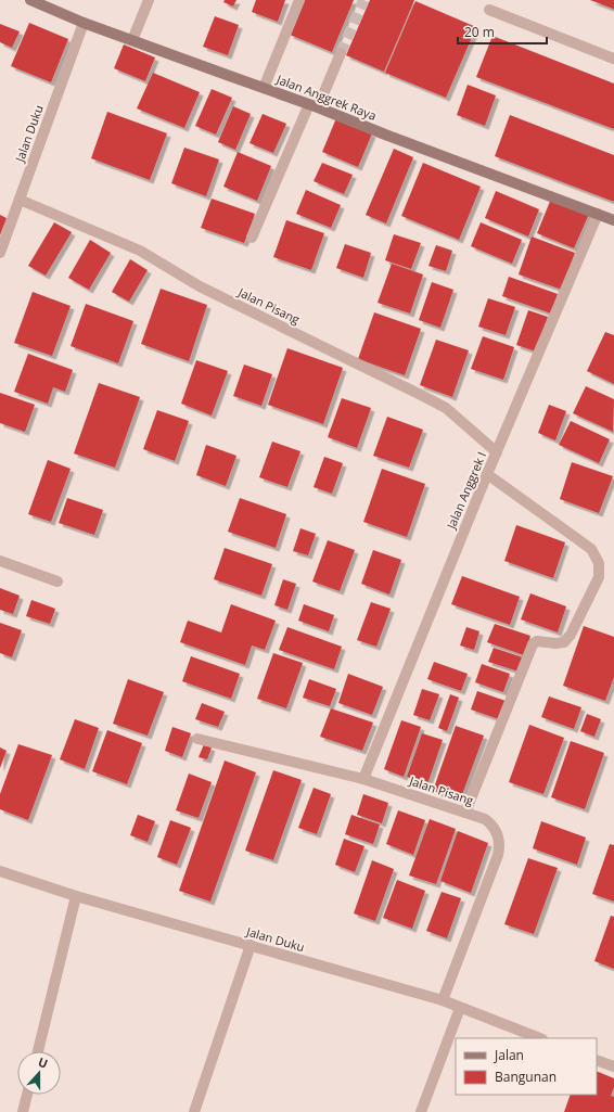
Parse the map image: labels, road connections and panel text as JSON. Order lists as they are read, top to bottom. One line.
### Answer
{"streets":{"street":["Jalan Anggrek Raya","Jalan Duku","Jalan Pisang","Jalan Anggrek I"]},"crossings":[["Jalan Anggrek Raya","Jalan Duku"],["Jalan Anggrek Raya","Jalan Anggrek I"],["Jalan Duku","Jalan Pisang"],["Jalan Pisang","Jalan Anggrek I"]],"legend":["Jalan","Bangunan"],"scale_bar":"20 m","north":"top"}
